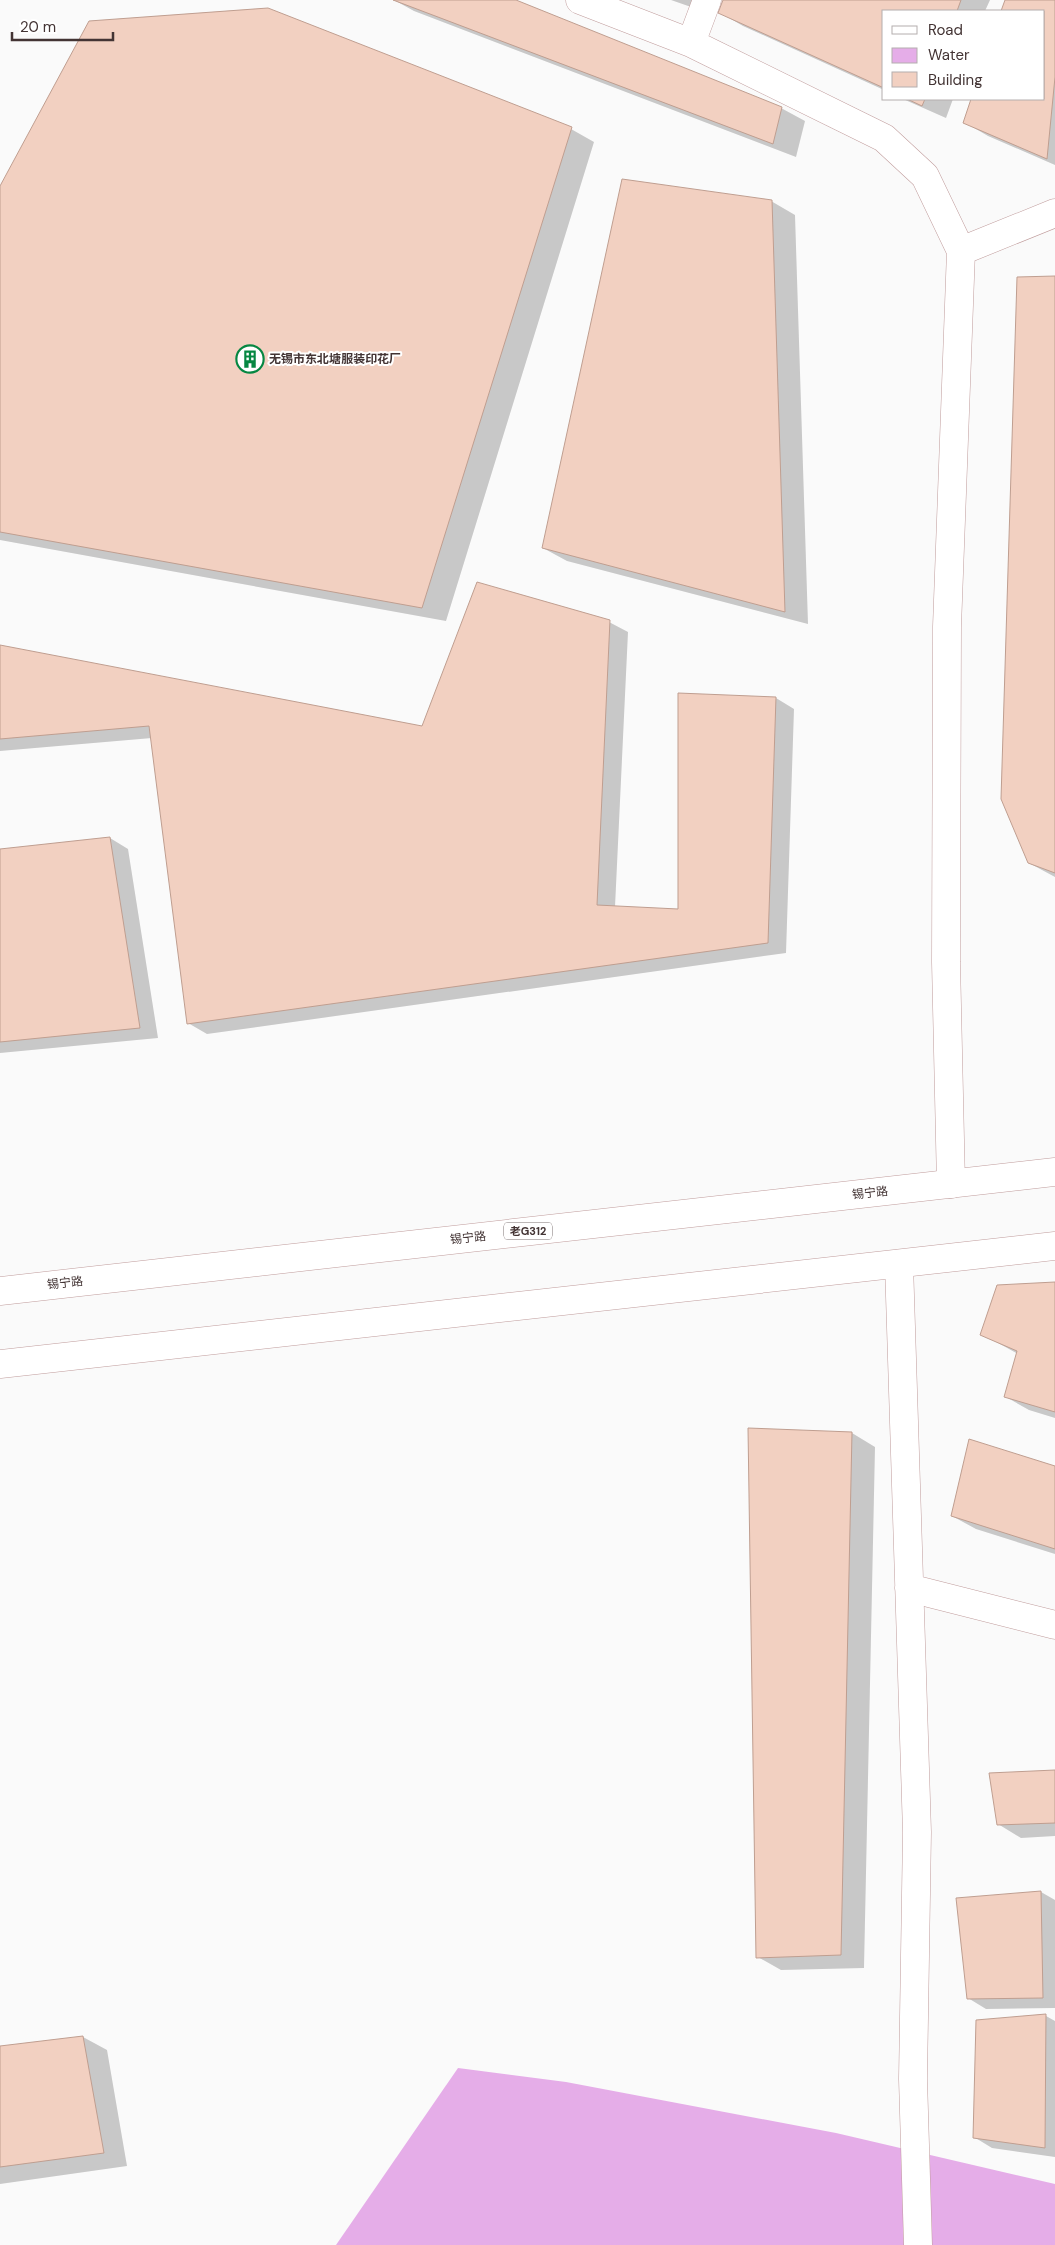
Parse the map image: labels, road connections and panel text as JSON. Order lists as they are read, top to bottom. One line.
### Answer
{"streets":{"street":["锡宁路","老G312"]},"places":{"building":["无锡市东北塘服装印花厂"]},"legend":["Road","Water","Building"],"scale_bar":"20 m"}
